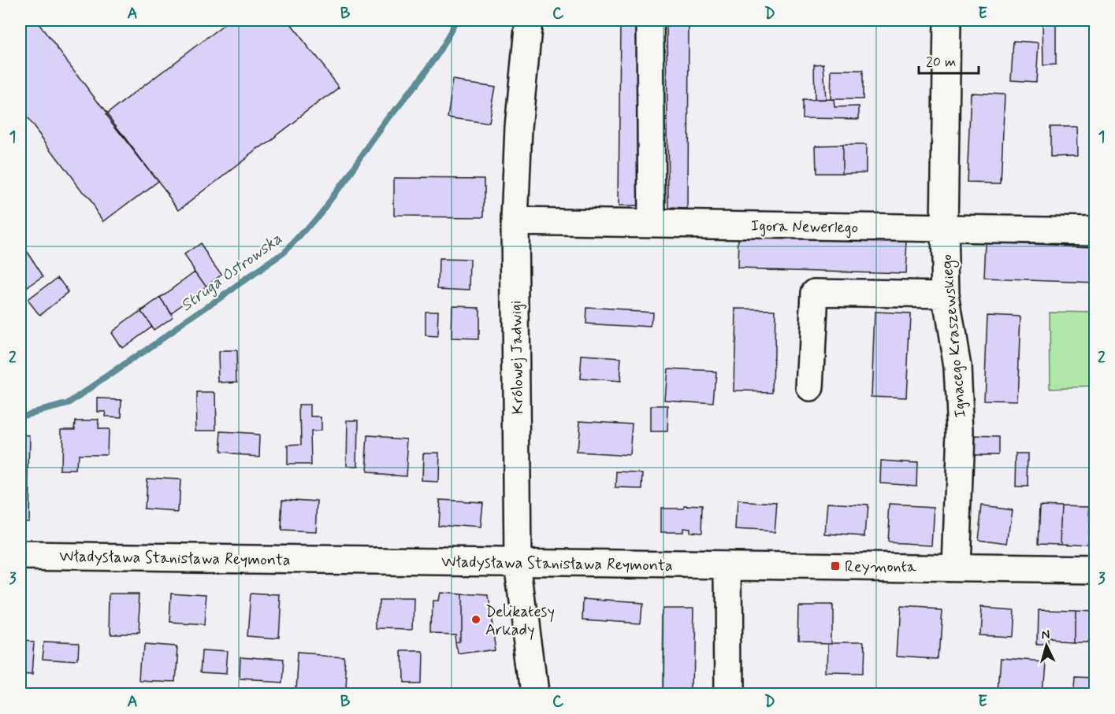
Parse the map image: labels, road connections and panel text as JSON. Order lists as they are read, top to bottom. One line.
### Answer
{"streets":{"street":["Igora Newerlego","Ignacego Kraszewskiego","Królowej Jadwigi","Władysława Stanisława Reymonta"]},"crossings":[["Igora Newerlego","Ignacego Kraszewskiego"],["Igora Newerlego","Królowej Jadwigi"],["Ignacego Kraszewskiego","Władysława Stanisława Reymonta"],["Królowej Jadwigi","Władysława Stanisława Reymonta"]],"water":["Struga Ostrowska"],"places":{"transit":["Reymonta"],"other":["Delikatesy Arkady"]},"scale_bar":"20 m","north":"top","grid":{"columns":["A","B","C","D","E"],"rows":["1","2","3"]}}
